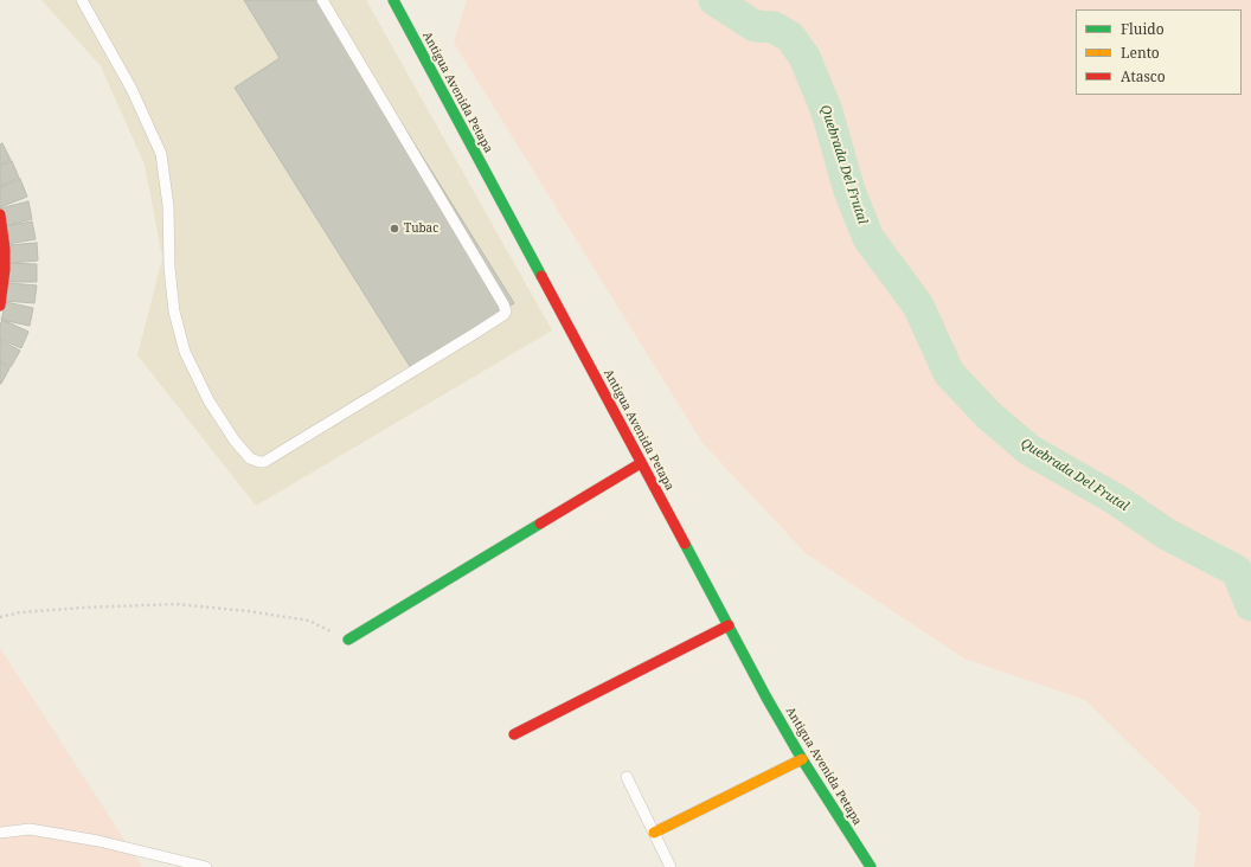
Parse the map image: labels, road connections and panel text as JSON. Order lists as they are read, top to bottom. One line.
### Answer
{"streets":{"main road":["Antigua Avenida Petapa"]},"water":["Quebrada Del Frutal"],"places":["Tubac"],"legend":["Fluido","Lento","Atasco"]}
